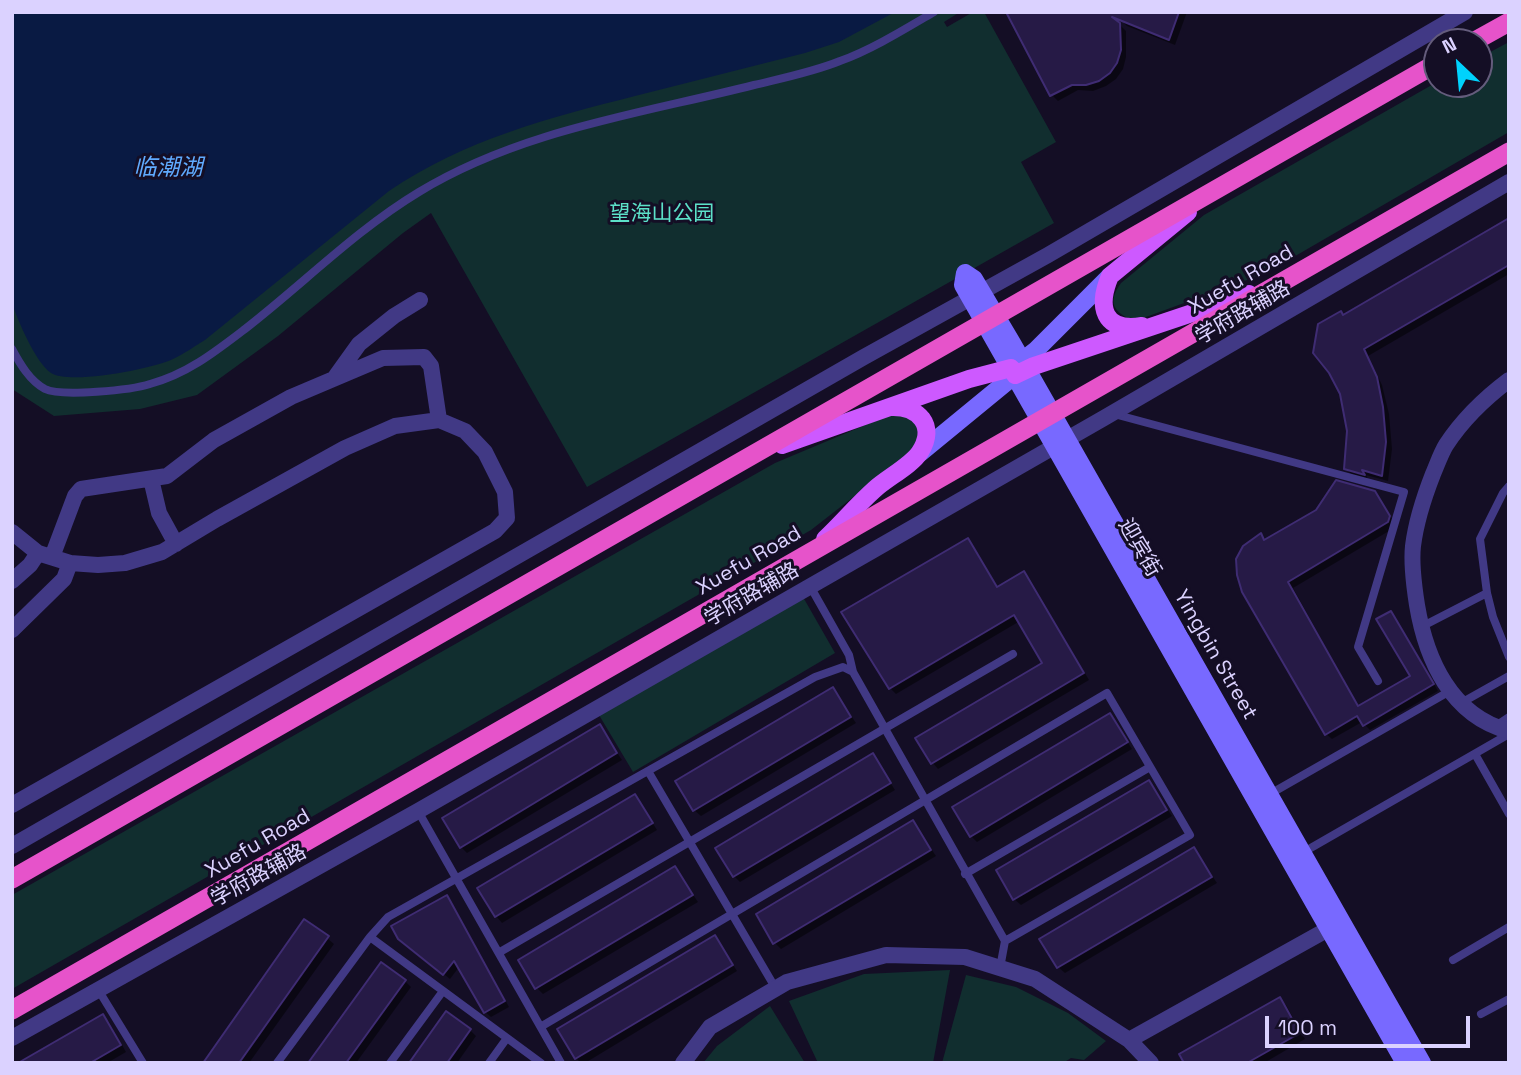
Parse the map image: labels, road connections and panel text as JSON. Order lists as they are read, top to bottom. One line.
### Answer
{"streets":{"highway":["Xuefu Road"],"main road":["迎宾街","Yingbin Street"],"street":["学府路辅路"]},"crossings":[["Xuefu Road","Yingbin Street"],["学府路辅路","迎宾街"],["学府路辅路","Yingbin Street"],["迎宾街","Yingbin Street"]],"water":["临潮湖"],"parks":["望海山公园"],"scale_bar":"100 m","north":"top left"}
